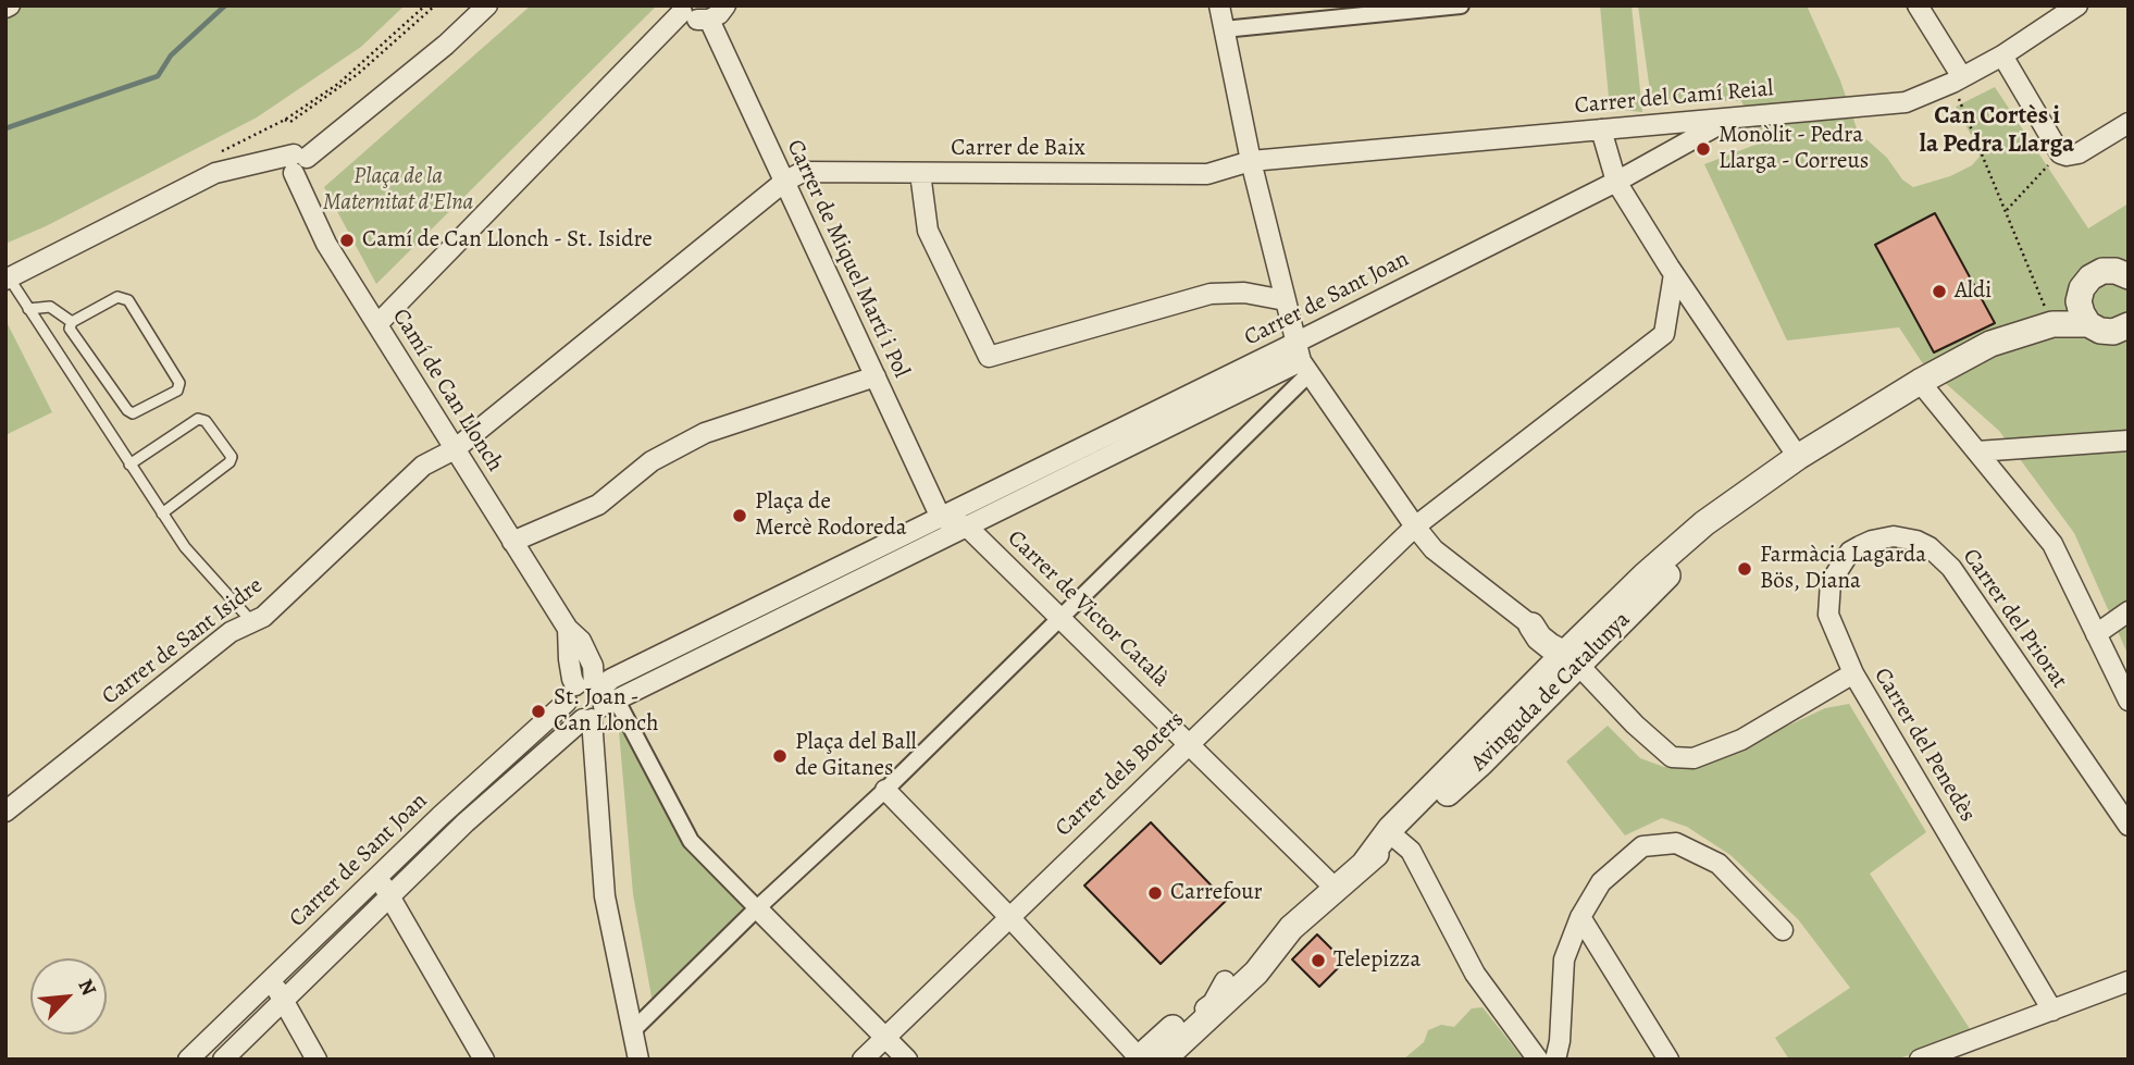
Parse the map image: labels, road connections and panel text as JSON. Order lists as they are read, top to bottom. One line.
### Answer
{"streets":{"street":["Carrer del Camí Reial","Carrer de Baix","Carrer de Miquel Martí i Pol","Carrer de Sant Joan","Camí de Can Llonch","Carrer de Victor Català","Carrer del Priorat","Carrer de Sant Isidre","Avinguda de Catalunya","Carrer del Penedès","Carrer dels Boters"]},"crossings":[["Carrer del Camí Reial","Carrer de Baix"],["Carrer del Camí Reial","Carrer de Sant Joan"],["Carrer de Baix","Carrer de Miquel Martí i Pol"],["Carrer de Baix","Carrer de Sant Isidre"],["Carrer de Miquel Martí i Pol","Carrer de Sant Joan"],["Carrer de Miquel Martí i Pol","Carrer de Sant Isidre"],["Carrer de Sant Joan","Camí de Can Llonch"],["Carrer de Sant Joan","Carrer de Victor Català"],["Camí de Can Llonch","Carrer de Sant Isidre"],["Carrer de Victor Català","Avinguda de Catalunya"],["Carrer de Victor Català","Carrer dels Boters"],["Carrer del Priorat","Carrer del Penedès"],["Avinguda de Catalunya","Carrer del Penedès"]],"districts":["Can Cortès i la Pedra Llarga"],"parks":["Plaça de la Maternitat d'Elna"],"places":["Monòlit - Pedra Llarga - Correus","Camí de Can Llonch - St. Isidre","Aldi","Plaça de Mercè Rodoreda","Farmàcia Lagarda Bös, Diana","St. Joan - Can Llonch","Plaça del Ball de Gitanes","Carrefour","Telepizza"],"north":"top right"}
